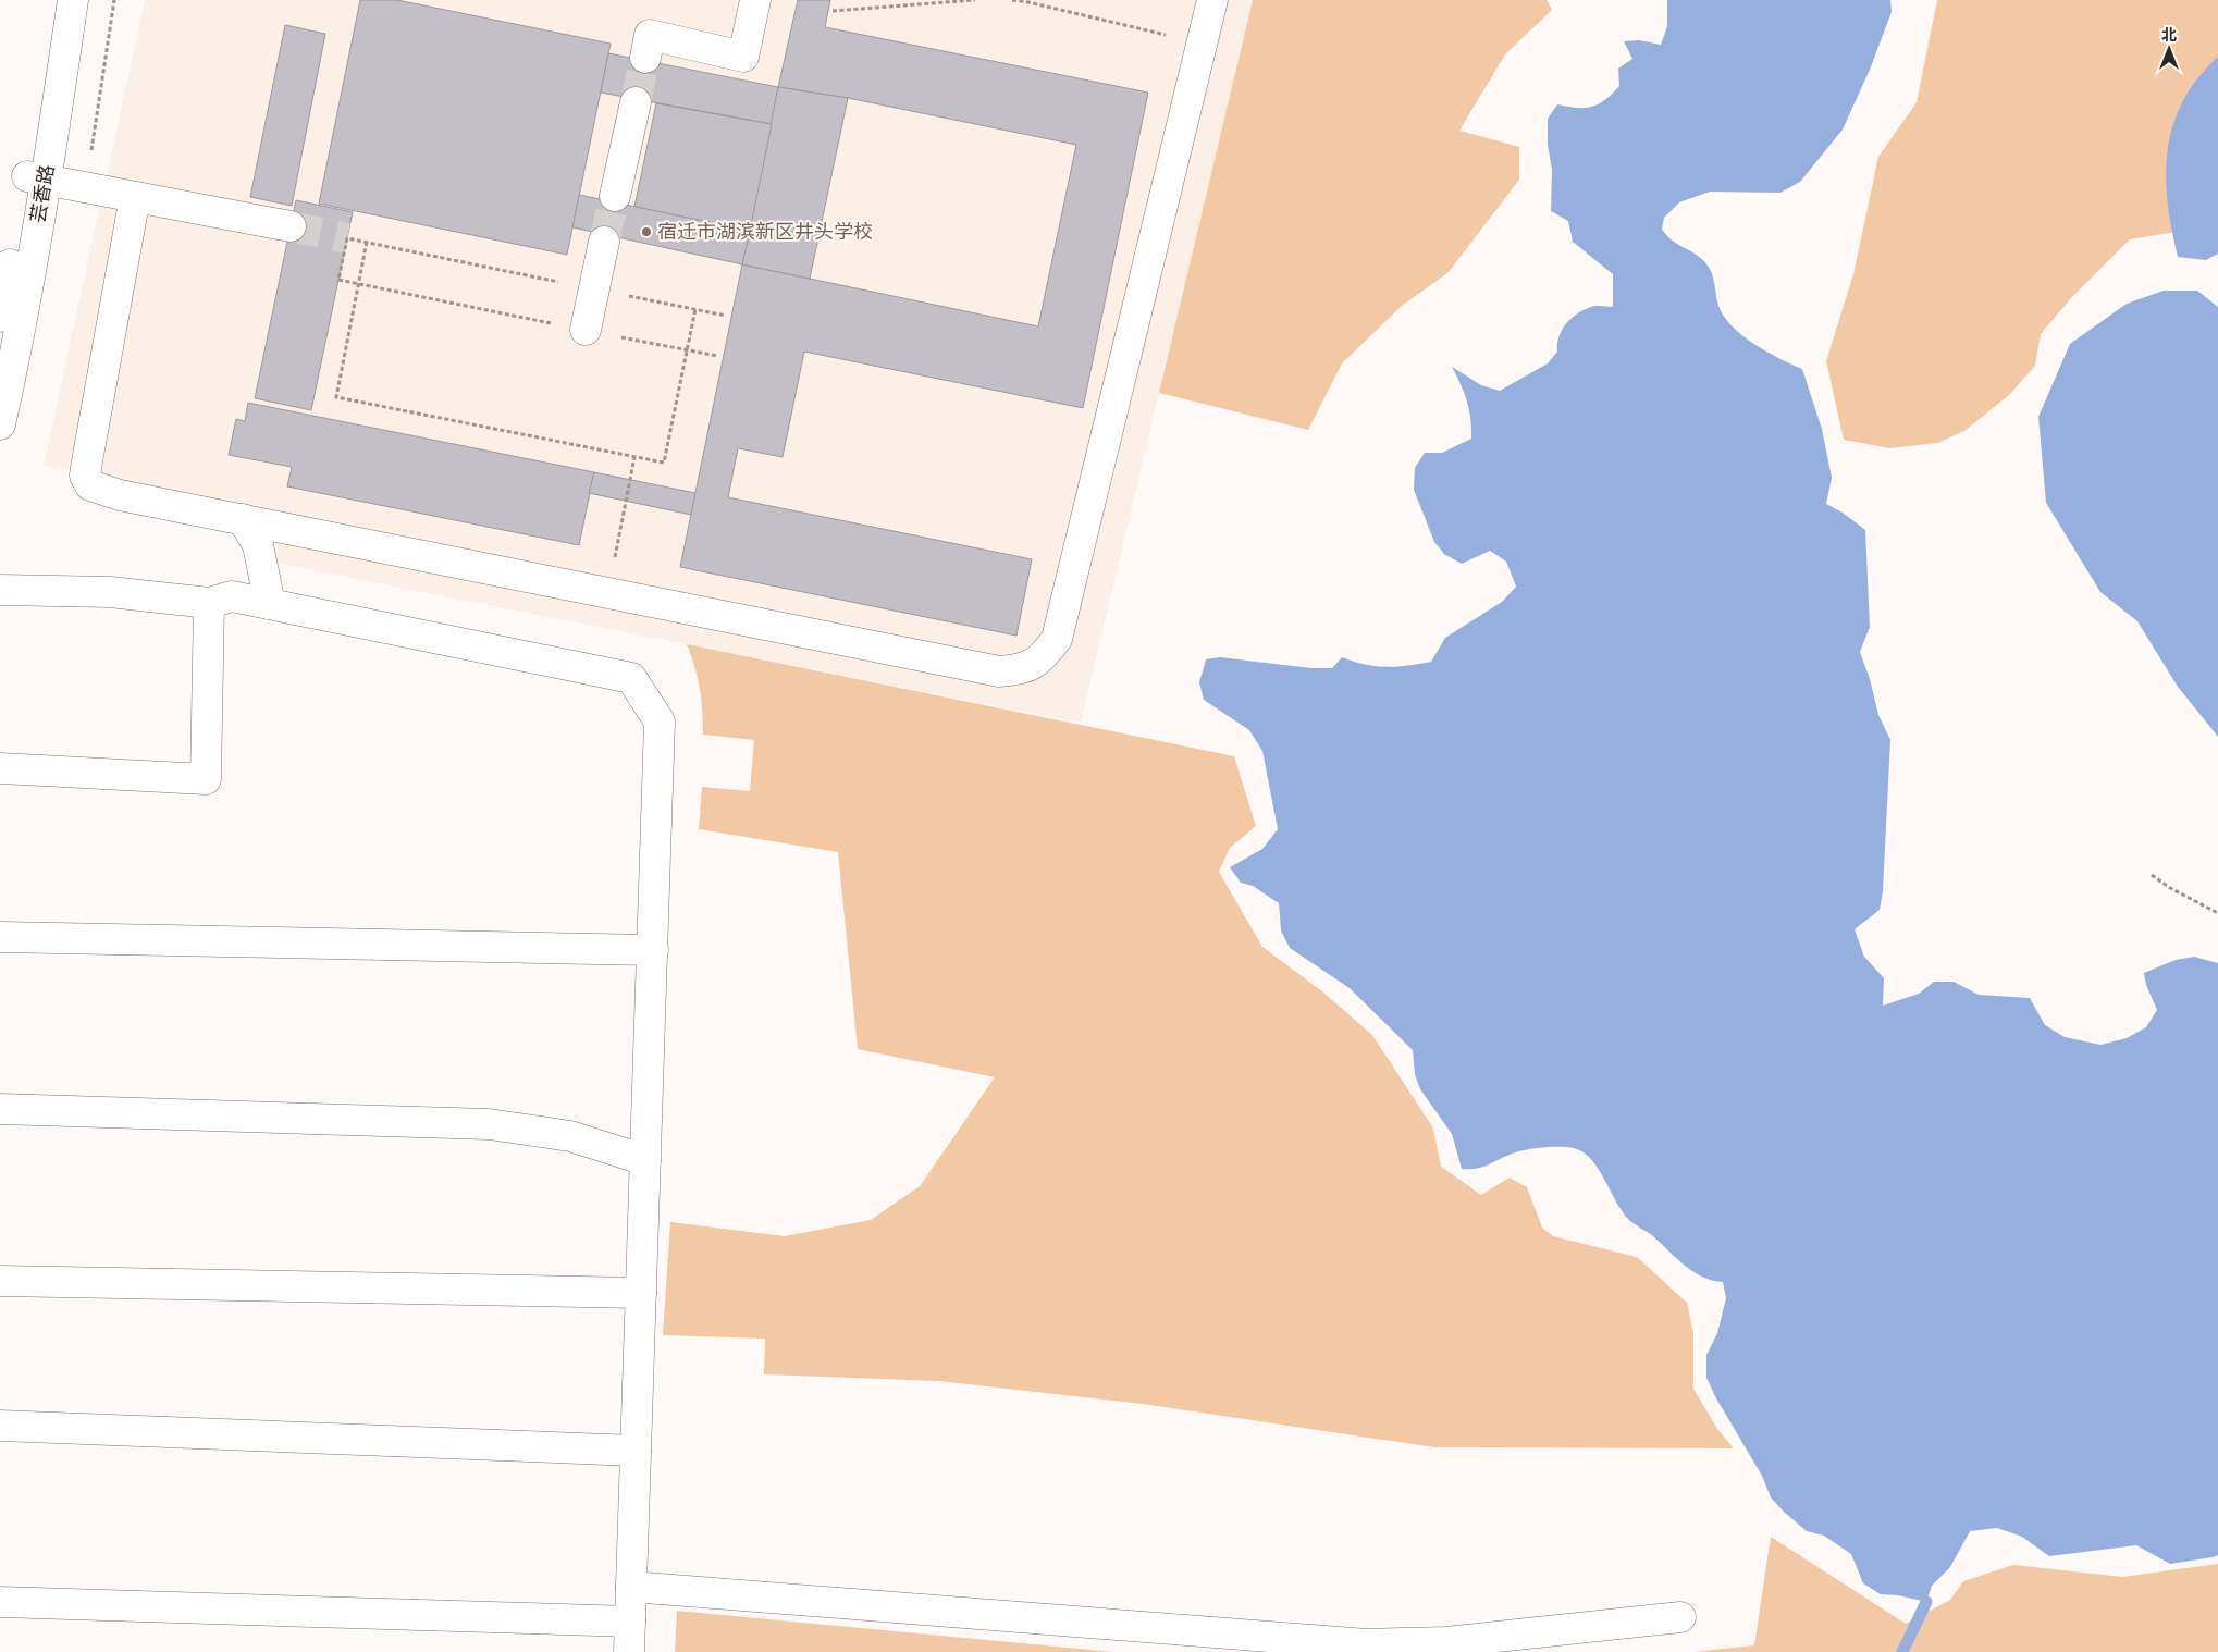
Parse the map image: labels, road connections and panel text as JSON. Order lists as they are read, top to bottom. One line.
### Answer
{"streets":{"street":["芸香路"]},"places":["宿迁市湖滨新区井头学校"],"north":"top"}
